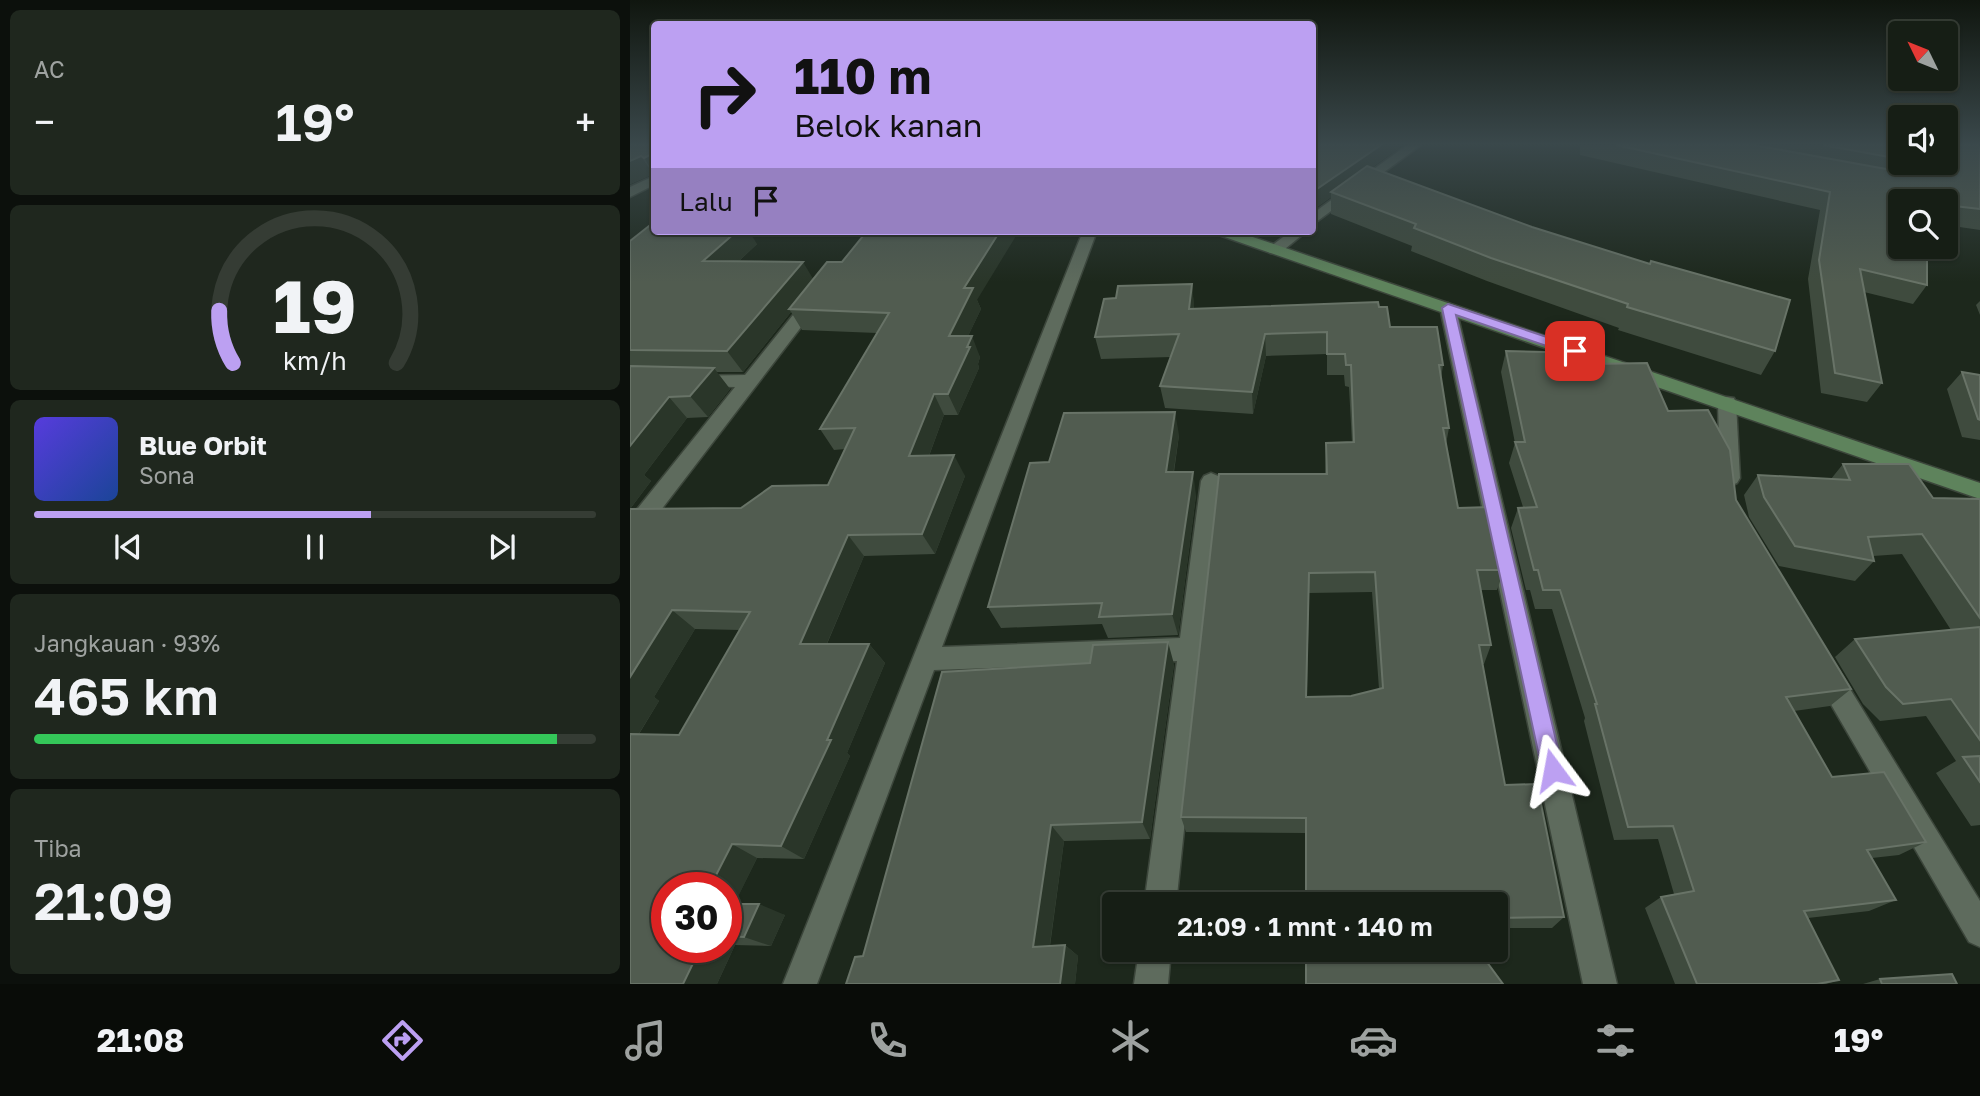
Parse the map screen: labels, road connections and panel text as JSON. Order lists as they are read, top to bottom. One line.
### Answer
{"north":"top left","page":{"tile":["AC",["Jangkauan · 93%","465 km"],["Tiba","21:09"]],"turn":["110 m","Belok kanan"],"heat":["−","19°","+"],"then":"Lalu","song":["Blue Orbit","Sona"],"limit":"30","trip":"21:09 · 1 mnt · 140 m","tabs":["21:08","19°"],"gauge":["19","km/h"]}}
